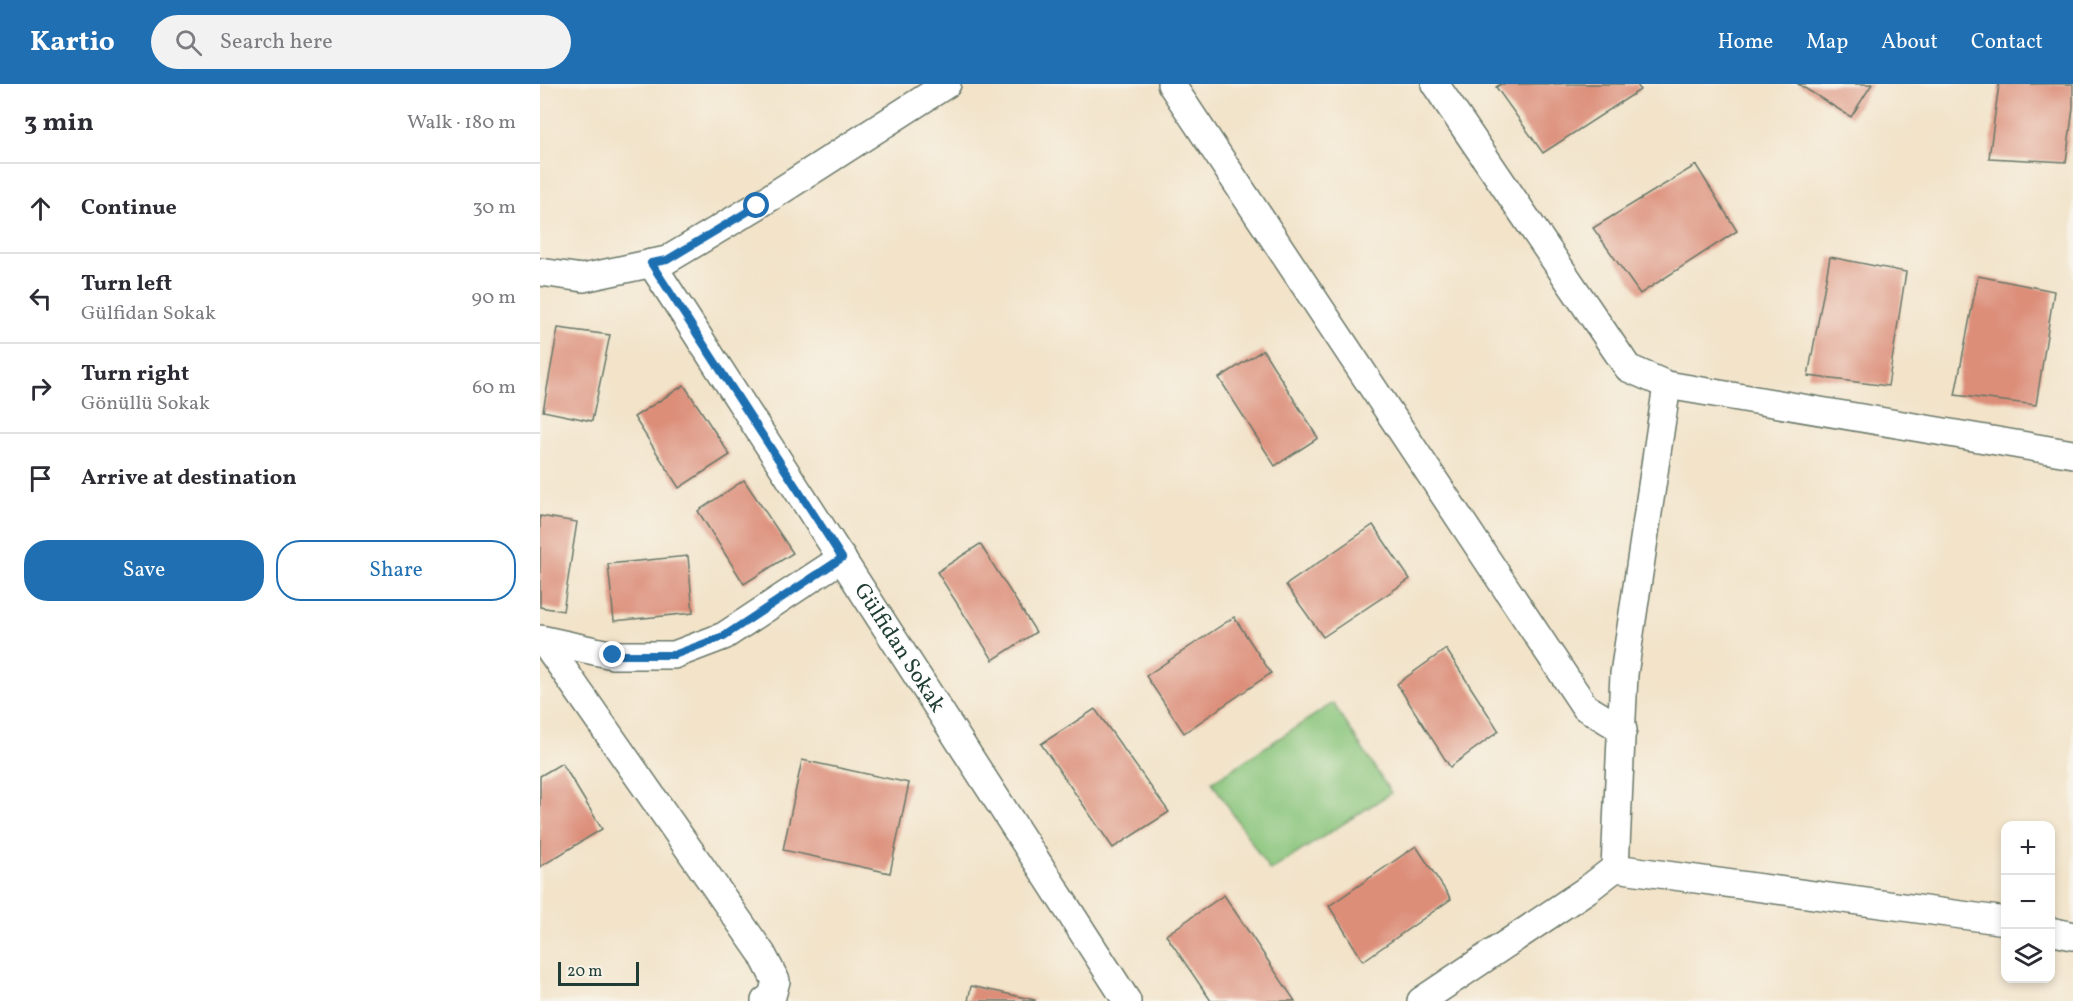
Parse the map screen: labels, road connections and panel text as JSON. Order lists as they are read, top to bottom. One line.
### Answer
{"streets":{"street":["Gülfidan Sokak"]},"scale_bar":"20 m","page":{"header":"Kartio","search":"Search here","nav":["Home","Map","About","Contact"],"heading":["3 min","Walk · 180 m"],"list":[["Continue","30 m"],["Turn left","Gülfidan Sokak","90 m"],["Turn right","Gönüllü Sokak","60 m"],"Arrive at destination"],"buttons":["Save","Share"],"map_buttons":["+","−"],"scale":"20 m"}}
